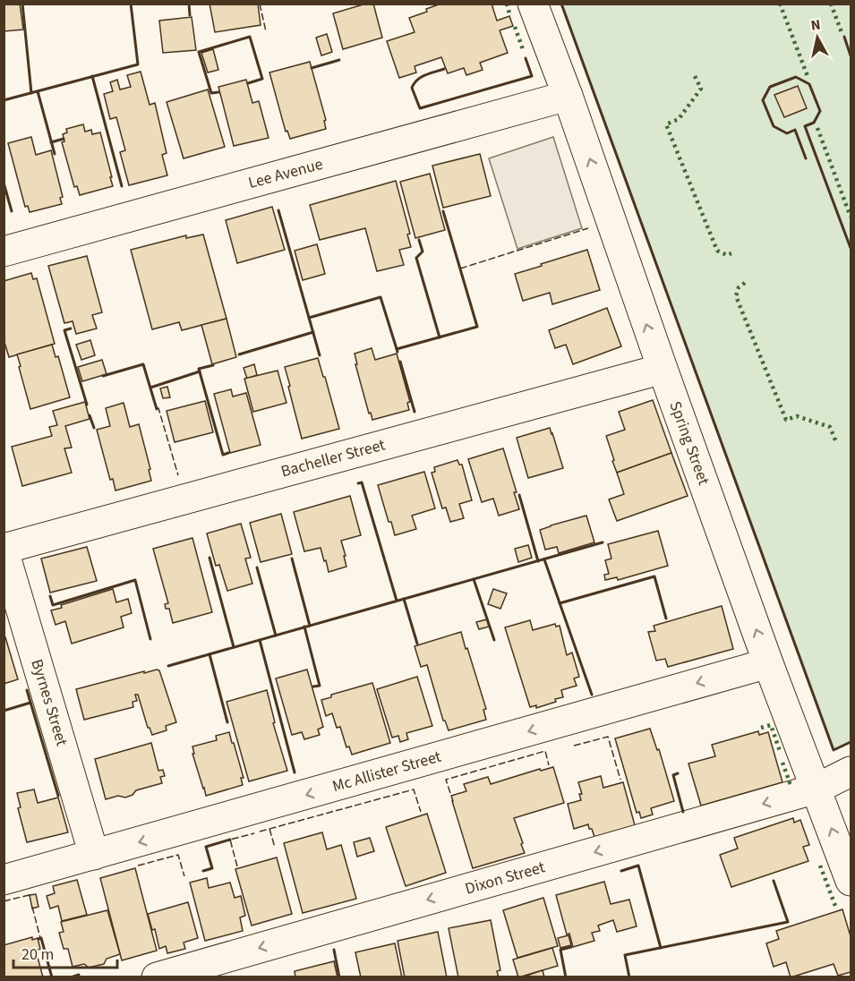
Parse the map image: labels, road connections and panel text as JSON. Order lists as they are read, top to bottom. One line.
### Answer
{"streets":{"street":["Lee Avenue","Spring Street","Bacheller Street","Byrnes Street","Mc Allister Street","Dixon Street"]},"crossings":[["Lee Avenue","Spring Street"],["Spring Street","Bacheller Street"],["Spring Street","Mc Allister Street"],["Spring Street","Dixon Street"],["Bacheller Street","Byrnes Street"],["Byrnes Street","Mc Allister Street"]],"one_way":["Spring Street","Mc Allister Street","Dixon Street"],"scale_bar":"20 m","north":"top"}
